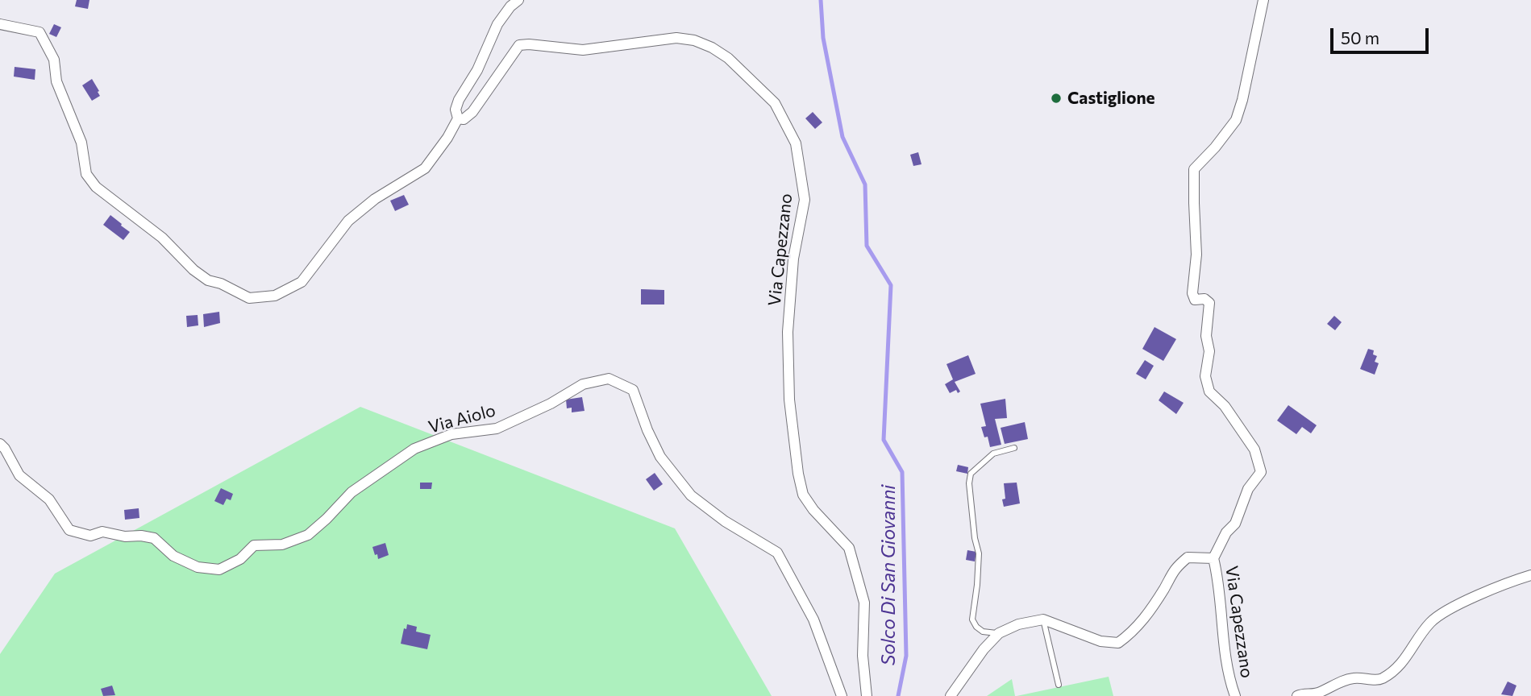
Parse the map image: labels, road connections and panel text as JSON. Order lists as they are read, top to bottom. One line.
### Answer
{"streets":{"street":["Via Capezzano","Via Aiolo"]},"water":["Solco Di San Giovanni"],"places":["Castiglione"],"scale_bar":"50 m"}
